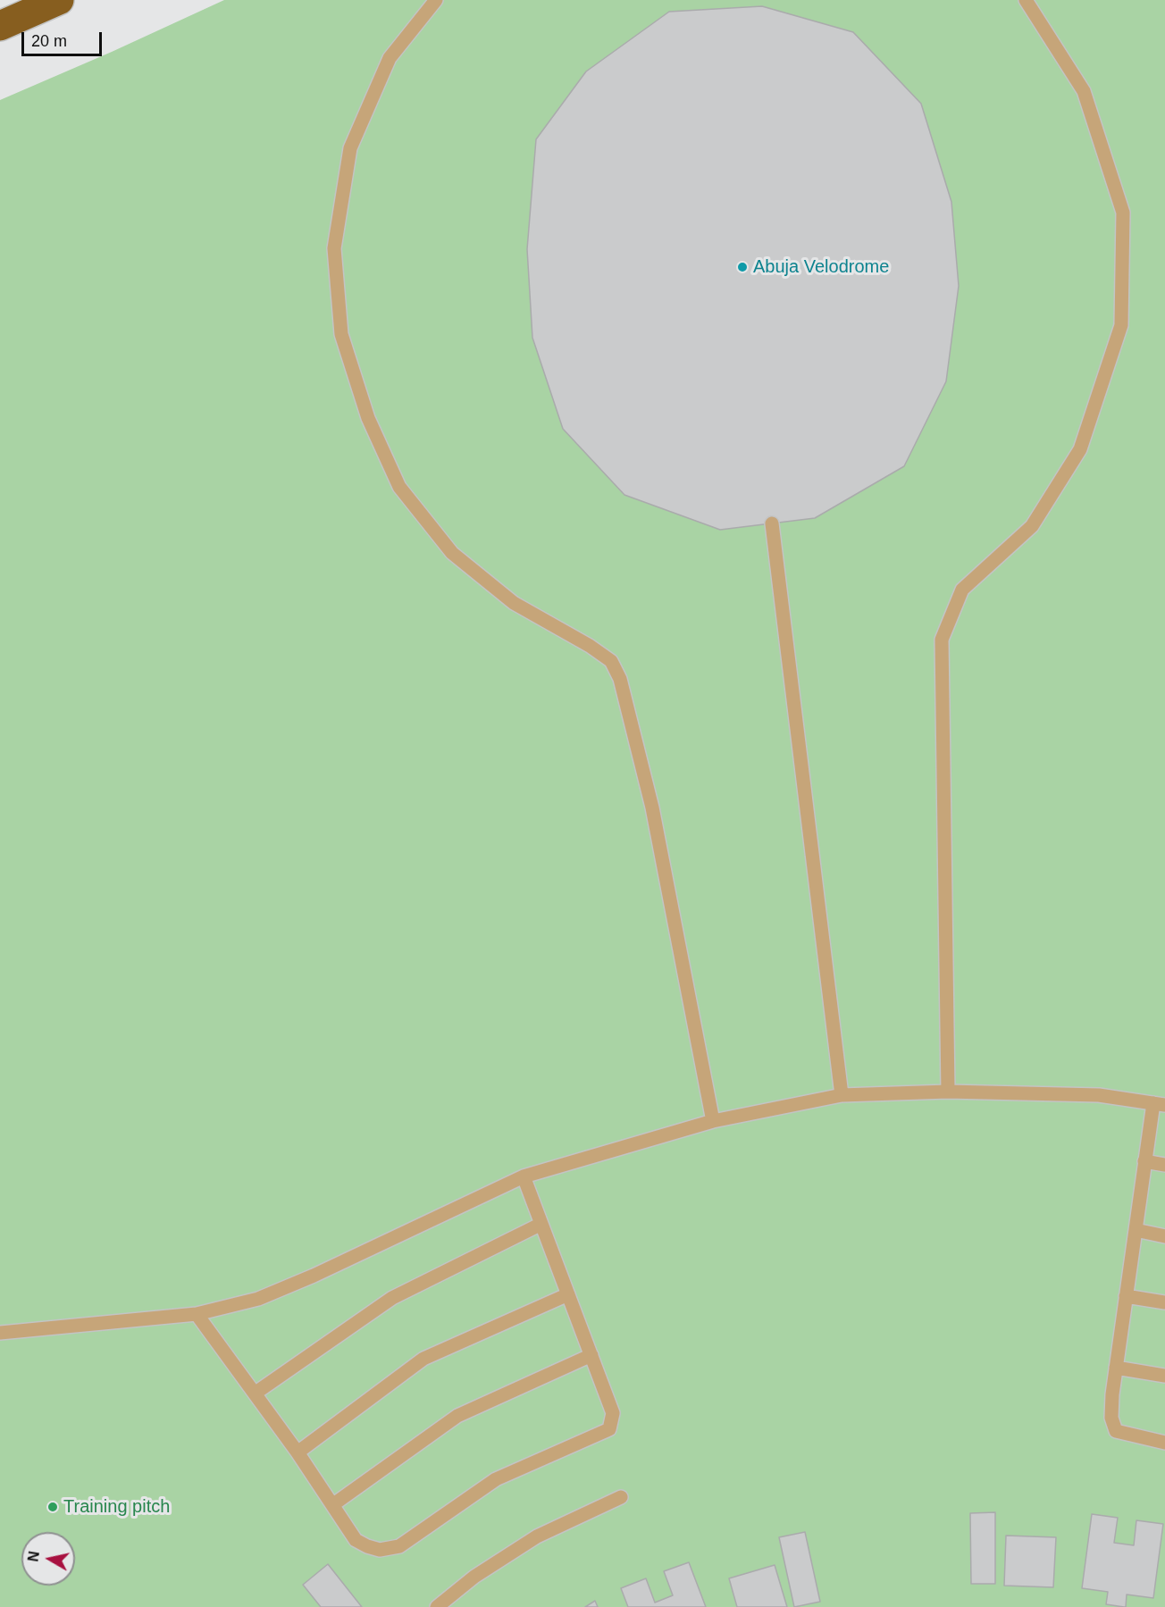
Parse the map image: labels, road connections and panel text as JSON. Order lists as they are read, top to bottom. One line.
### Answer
{"places":["Abuja Velodrome","Training pitch"],"scale_bar":"20 m","north":"left"}
